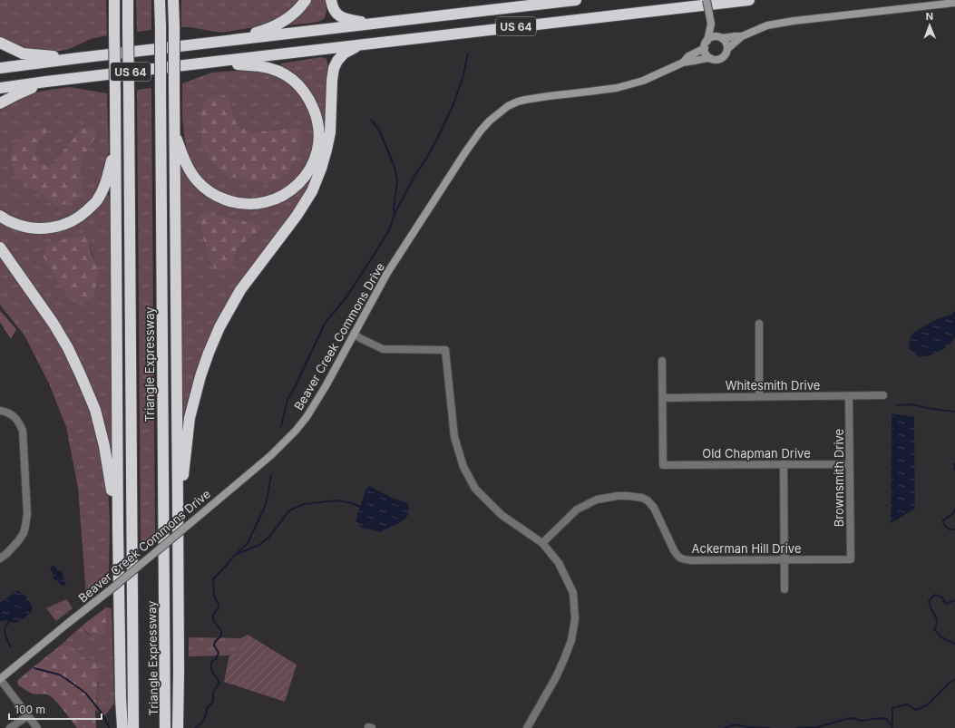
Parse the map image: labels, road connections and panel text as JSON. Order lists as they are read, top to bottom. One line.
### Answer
{"streets":{"highway":["US 64","Triangle Expressway"],"street":["Beaver Creek Commons Drive","Whitesmith Drive","Old Chapman Drive","Brownsmith Drive","Ackerman Hill Drive"]},"crossings":[["Whitesmith Drive","Old Chapman Drive"],["Whitesmith Drive","Brownsmith Drive"],["Old Chapman Drive","Brownsmith Drive"],["Brownsmith Drive","Ackerman Hill Drive"]],"scale_bar":"100 m","north":"top"}
